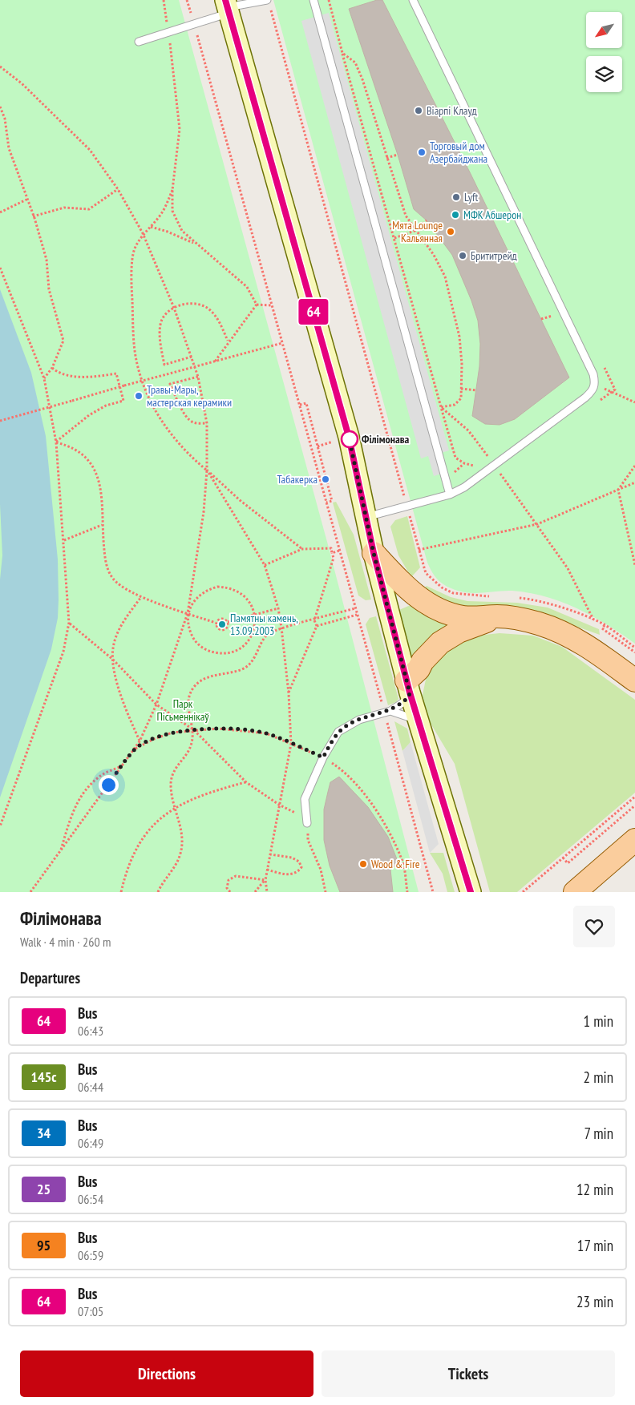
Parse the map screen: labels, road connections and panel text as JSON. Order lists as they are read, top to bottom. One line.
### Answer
{"parks":["Парк Пісьменнікаў"],"places":["Віарпі Клауд","Торговый дом Азербайджана","Lyft","МФК Абшерон","Мята Lounge Кальянная","Брититрейд","Травы-Мары, мастерская керамики","Філімонава","Табакерка","Памятны камень, 13.09.2003","Wood & Fire"],"lines":["bus line 64"],"north":"bottom left","page":{"on_map":"64","heading":[["Філімонава","Walk · 4 min · 260 m"],"Departures"],"list":[{"mark":"64","name":"Bus","note":"06:43","value":"1 min"},{"mark":"145с","name":"Bus","note":"06:44","value":"2 min"},{"mark":"34","name":"Bus","note":"06:49","value":"7 min"},{"mark":"25","name":"Bus","note":"06:54","value":"12 min"},{"mark":"95","name":"Bus","note":"06:59","value":"17 min"},{"mark":"64","name":"Bus","note":"07:05","value":"23 min"}],"buttons":["Directions","Tickets"]}}
